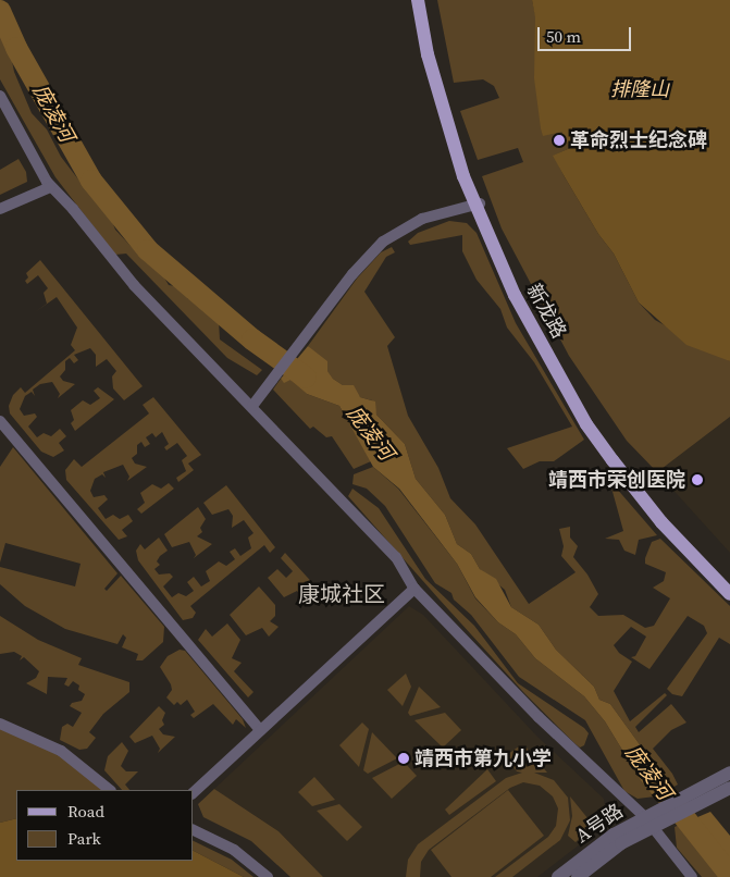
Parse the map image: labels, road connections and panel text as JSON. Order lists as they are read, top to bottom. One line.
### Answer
{"streets":{"main road":["新龙路"],"street":["A号路"]},"districts":["康城社区"],"water":["庞凌河"],"parks":["排隆山"],"places":["革命烈士纪念碑","靖西市荣创医院","靖西市第九小学"],"legend":["Road","Park"],"scale_bar":"50 m"}
